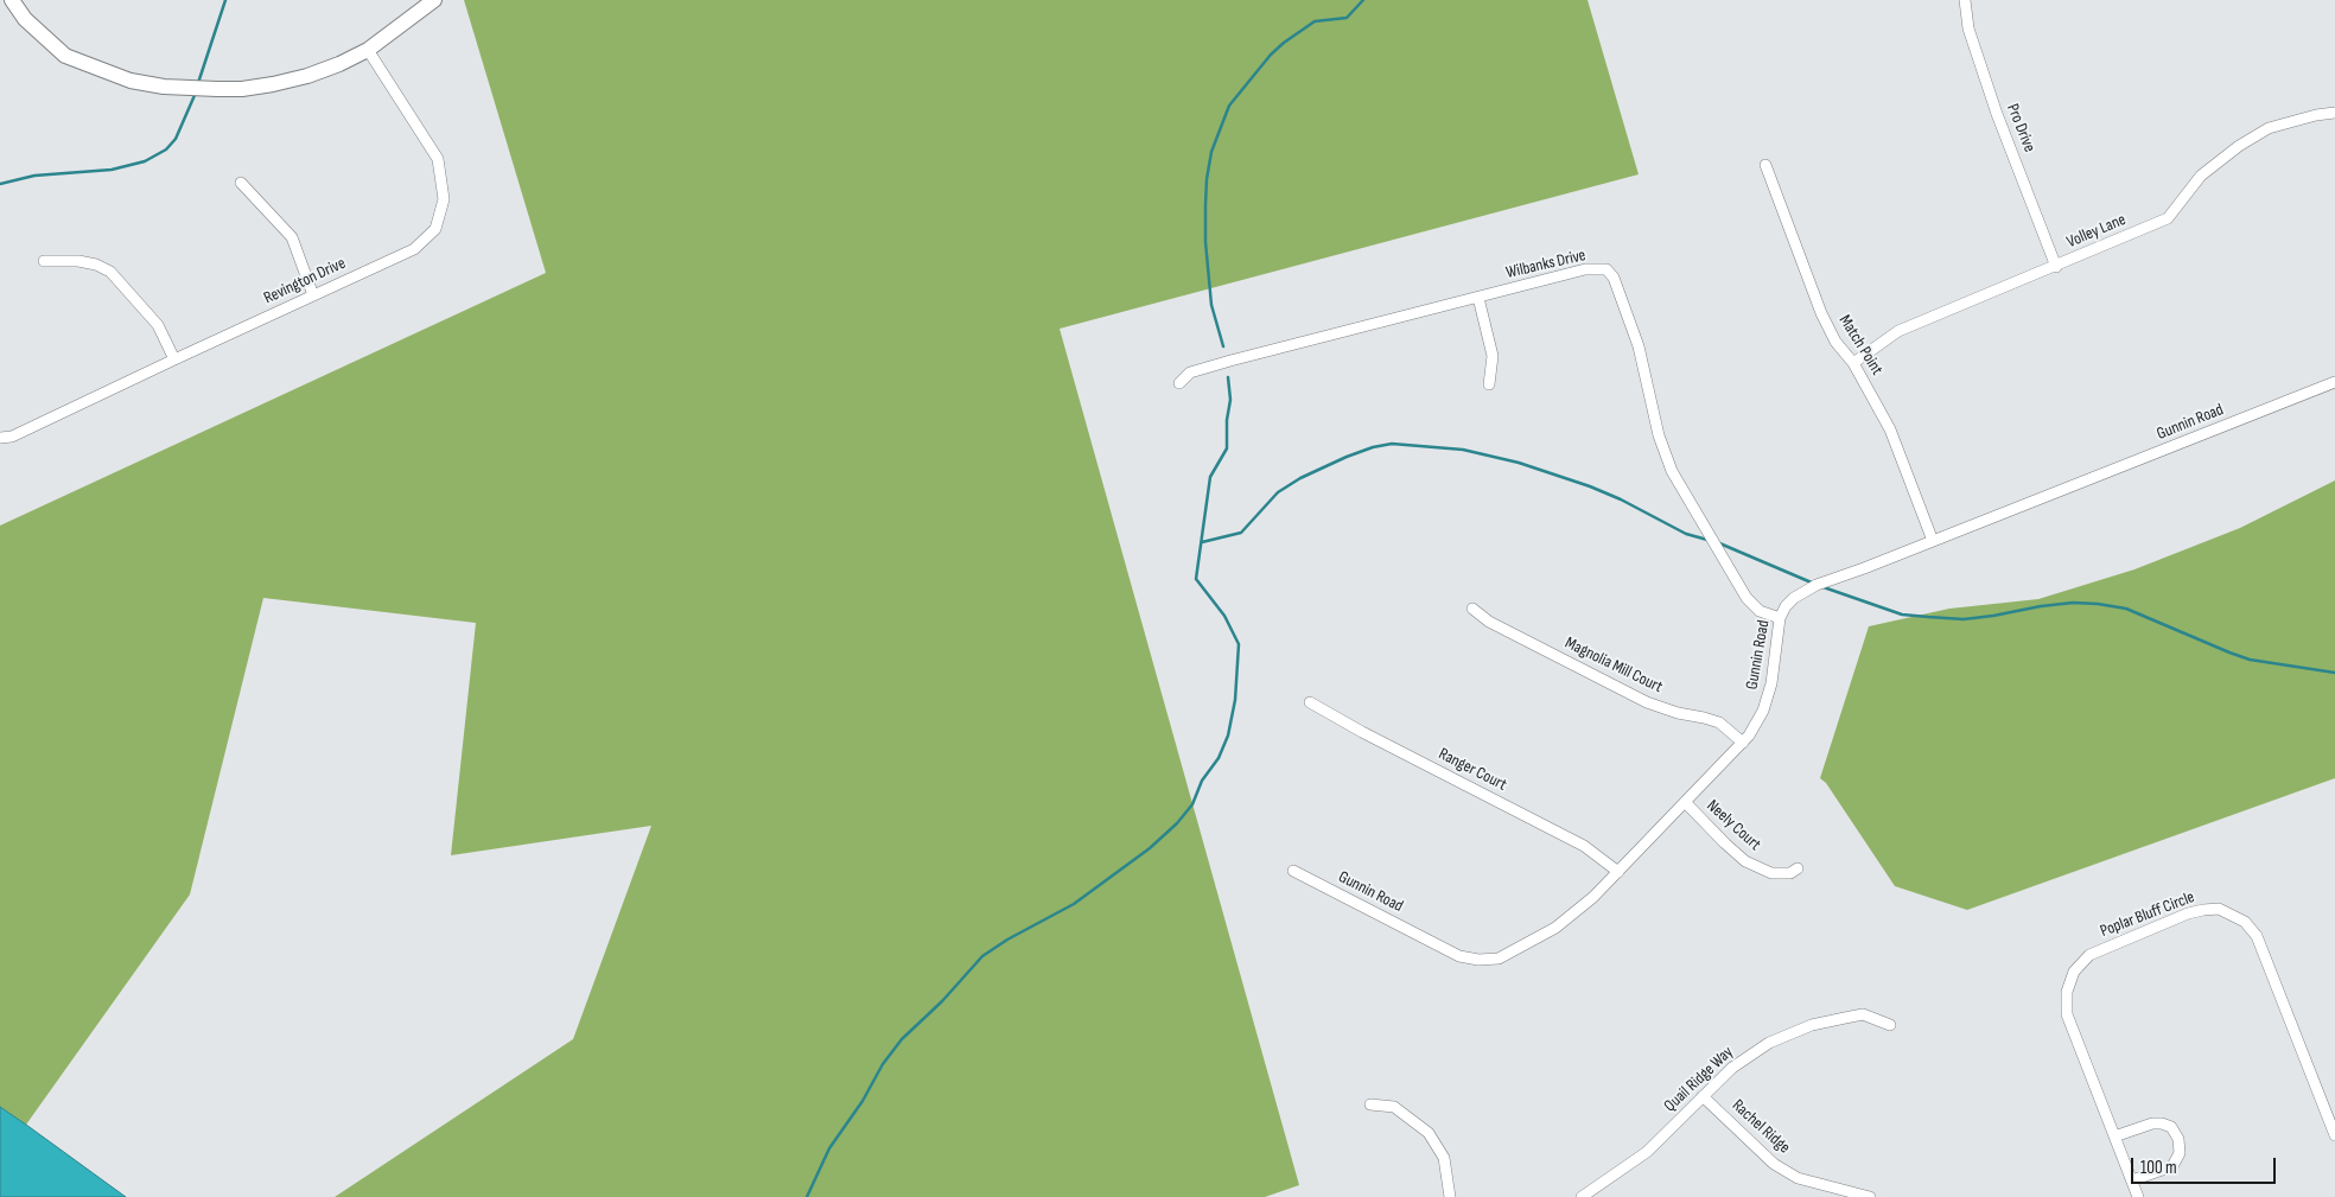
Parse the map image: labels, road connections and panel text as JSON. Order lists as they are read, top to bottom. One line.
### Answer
{"streets":{"street":["Pro Drive","Volley Lane","Wilbanks Drive","Revington Drive","Match Point","Gunnin Road","Magnolia Mill Court","Ranger Court","Neely Court","Poplar Bluff Circle","Quail Ridge Way","Rachel Ridge"]},"crossings":[["Pro Drive","Volley Lane"],["Volley Lane","Match Point"],["Wilbanks Drive","Gunnin Road"],["Match Point","Gunnin Road"],["Gunnin Road","Magnolia Mill Court"],["Gunnin Road","Ranger Court"],["Gunnin Road","Neely Court"],["Quail Ridge Way","Rachel Ridge"]],"scale_bar":"100 m"}
